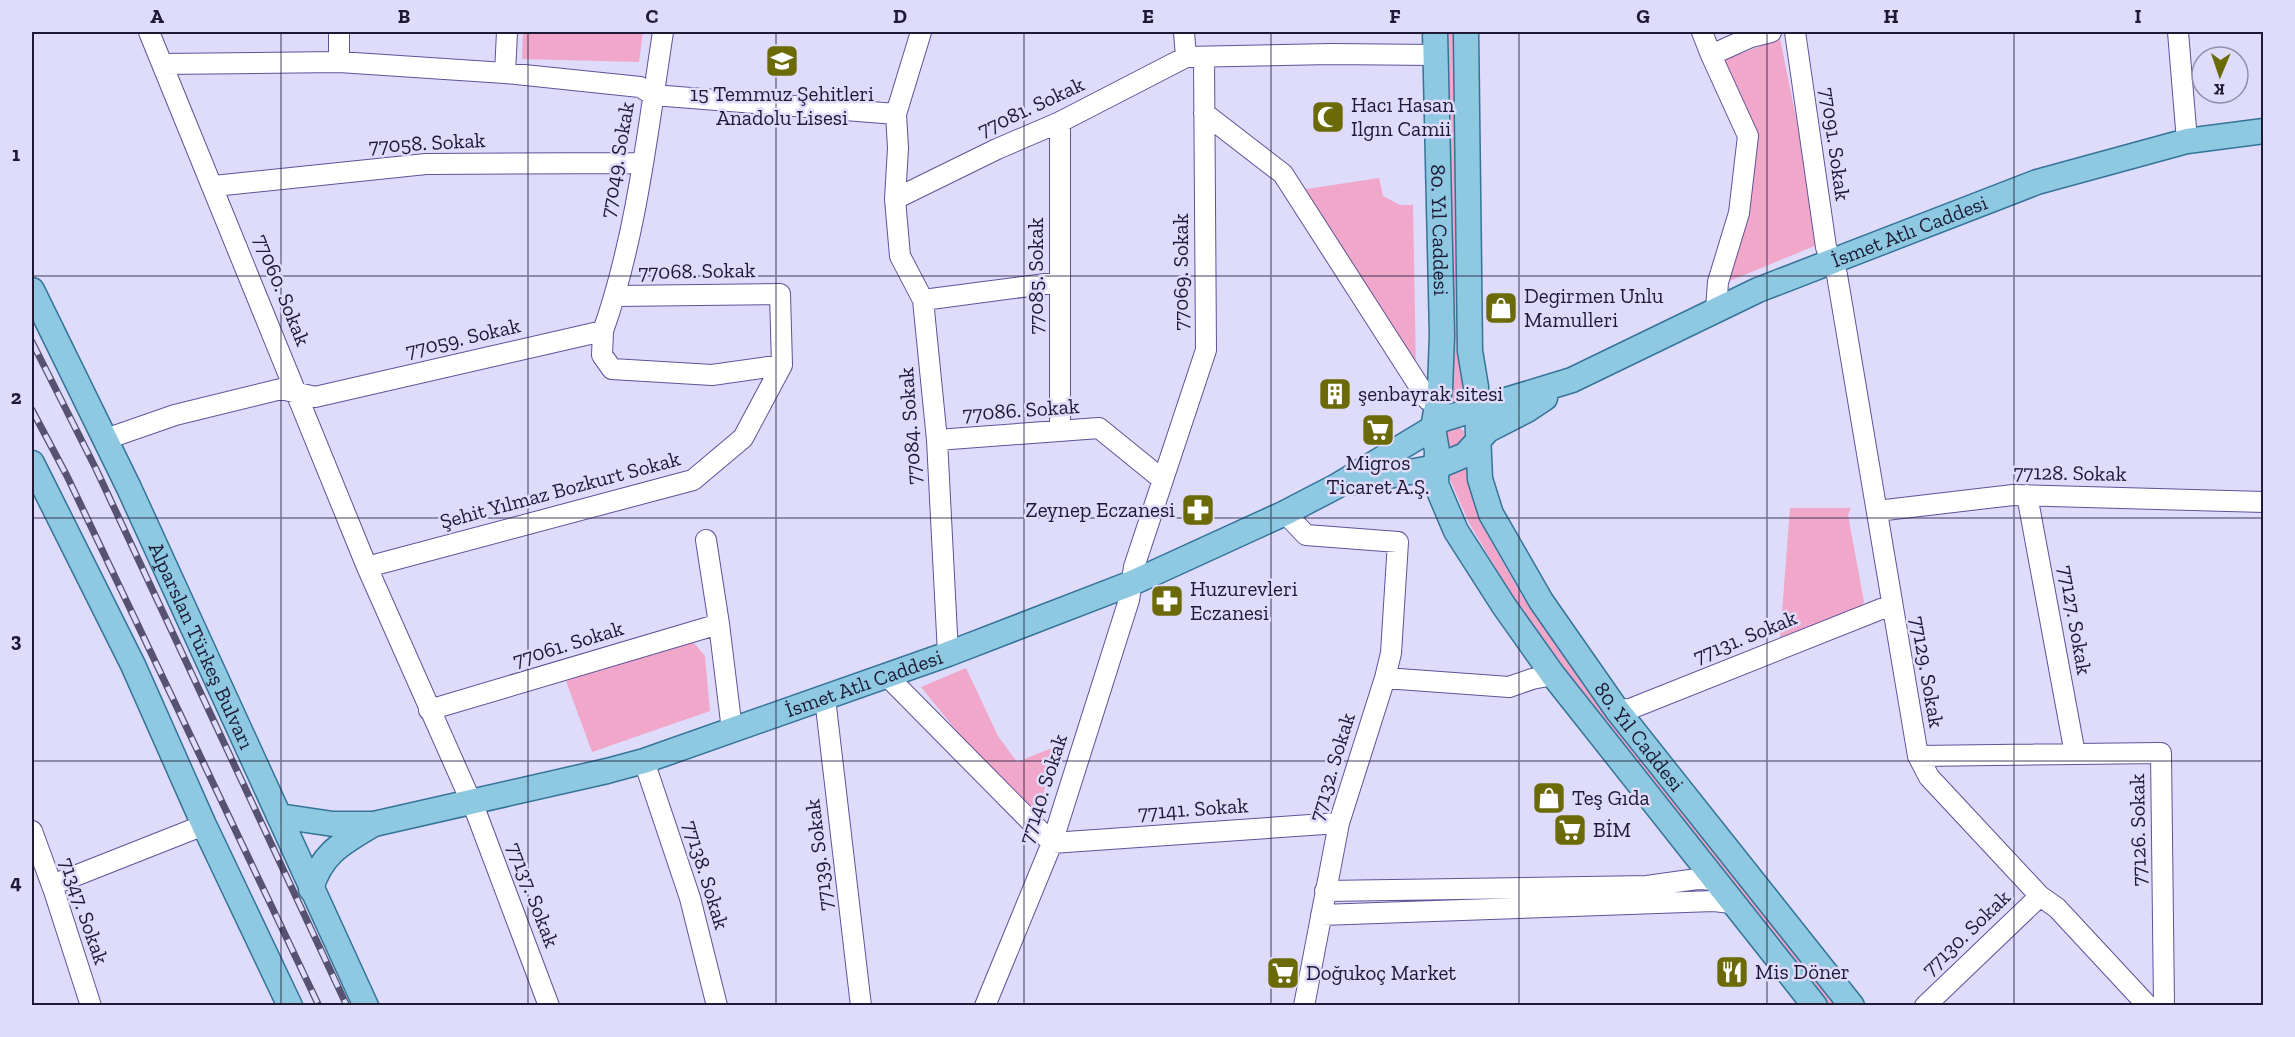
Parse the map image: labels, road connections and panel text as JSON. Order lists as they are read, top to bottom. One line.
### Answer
{"streets":{"main road":["80. Yıl Caddesi","İsmet Atlı Caddesi","Alparslan Türkeş Bulvarı"],"street":["77081. Sokak","77058. Sokak","77091. Sokak","77049. Sokak","77068. Sokak","77069. Sokak","77085. Sokak","77060. Sokak","77059. Sokak","77086. Sokak","77084. Sokak","77128. Sokak","Şehit Yılmaz Bozkurt Sokak","77127. Sokak","77131. Sokak","77061. Sokak","77129. Sokak","77132. Sokak","77140. Sokak","77141. Sokak","77126. Sokak","77139. Sokak","77138. Sokak","77137. Sokak","71347. Sokak","77130. Sokak"]},"crossings":[["77081. Sokak","77069. Sokak"],["77081. Sokak","77085. Sokak"],["77081. Sokak","77084. Sokak"],["77058. Sokak","77049. Sokak"],["77058. Sokak","77060. Sokak"],["77091. Sokak","İsmet Atlı Caddesi"],["77091. Sokak","77129. Sokak"],["77049. Sokak","77068. Sokak"],["80. Yıl Caddesi","İsmet Atlı Caddesi"],["80. Yıl Caddesi","77131. Sokak"],["İsmet Atlı Caddesi","77069. Sokak"],["İsmet Atlı Caddesi","77084. Sokak"],["İsmet Atlı Caddesi","77129. Sokak"],["İsmet Atlı Caddesi","77132. Sokak"],["İsmet Atlı Caddesi","77140. Sokak"],["İsmet Atlı Caddesi","77139. Sokak"],["İsmet Atlı Caddesi","77138. Sokak"],["İsmet Atlı Caddesi","77137. Sokak"],["77068. Sokak","Şehit Yılmaz Bozkurt Sokak"],["77069. Sokak","77086. Sokak"],["77069. Sokak","77140. Sokak"],["77085. Sokak","77086. Sokak"],["77060. Sokak","77059. Sokak"],["77060. Sokak","Şehit Yılmaz Bozkurt Sokak"],["77060. Sokak","77061. Sokak"],["77060. Sokak","77137. Sokak"],["77059. Sokak","Alparslan Türkeş Bulvarı"],["77086. Sokak","77084. Sokak"],["77128. Sokak","77127. Sokak"],["77128. Sokak","77129. Sokak"],["77127. Sokak","77126. Sokak"],["77131. Sokak","77129. Sokak"],["77061. Sokak","77137. Sokak"],["77129. Sokak","77126. Sokak"],["77129. Sokak","77130. Sokak"],["77132. Sokak","77141. Sokak"],["77140. Sokak","77141. Sokak"]],"places":{"school or university":["15 Temmuz Şehitleri Anadolu Lisesi"],"mosque":["Hacı Hasan Ilgın Camii"],"shop":["Degirmen Unlu Mamulleri","Teş Gıda"],"building":["şenbayrak sitesi"],"supermarket":["Migros Ticaret A.Ş.","BİM","Doğukoç Market"],"pharmacy":["Zeynep Eczanesi","Huzurevleri Eczanesi"],"restaurant":["Mis Döner"]},"north":"bottom","grid":{"columns":["A","B","C","D","E","F","G","H","I"],"rows":["1","2","3","4"]}}
